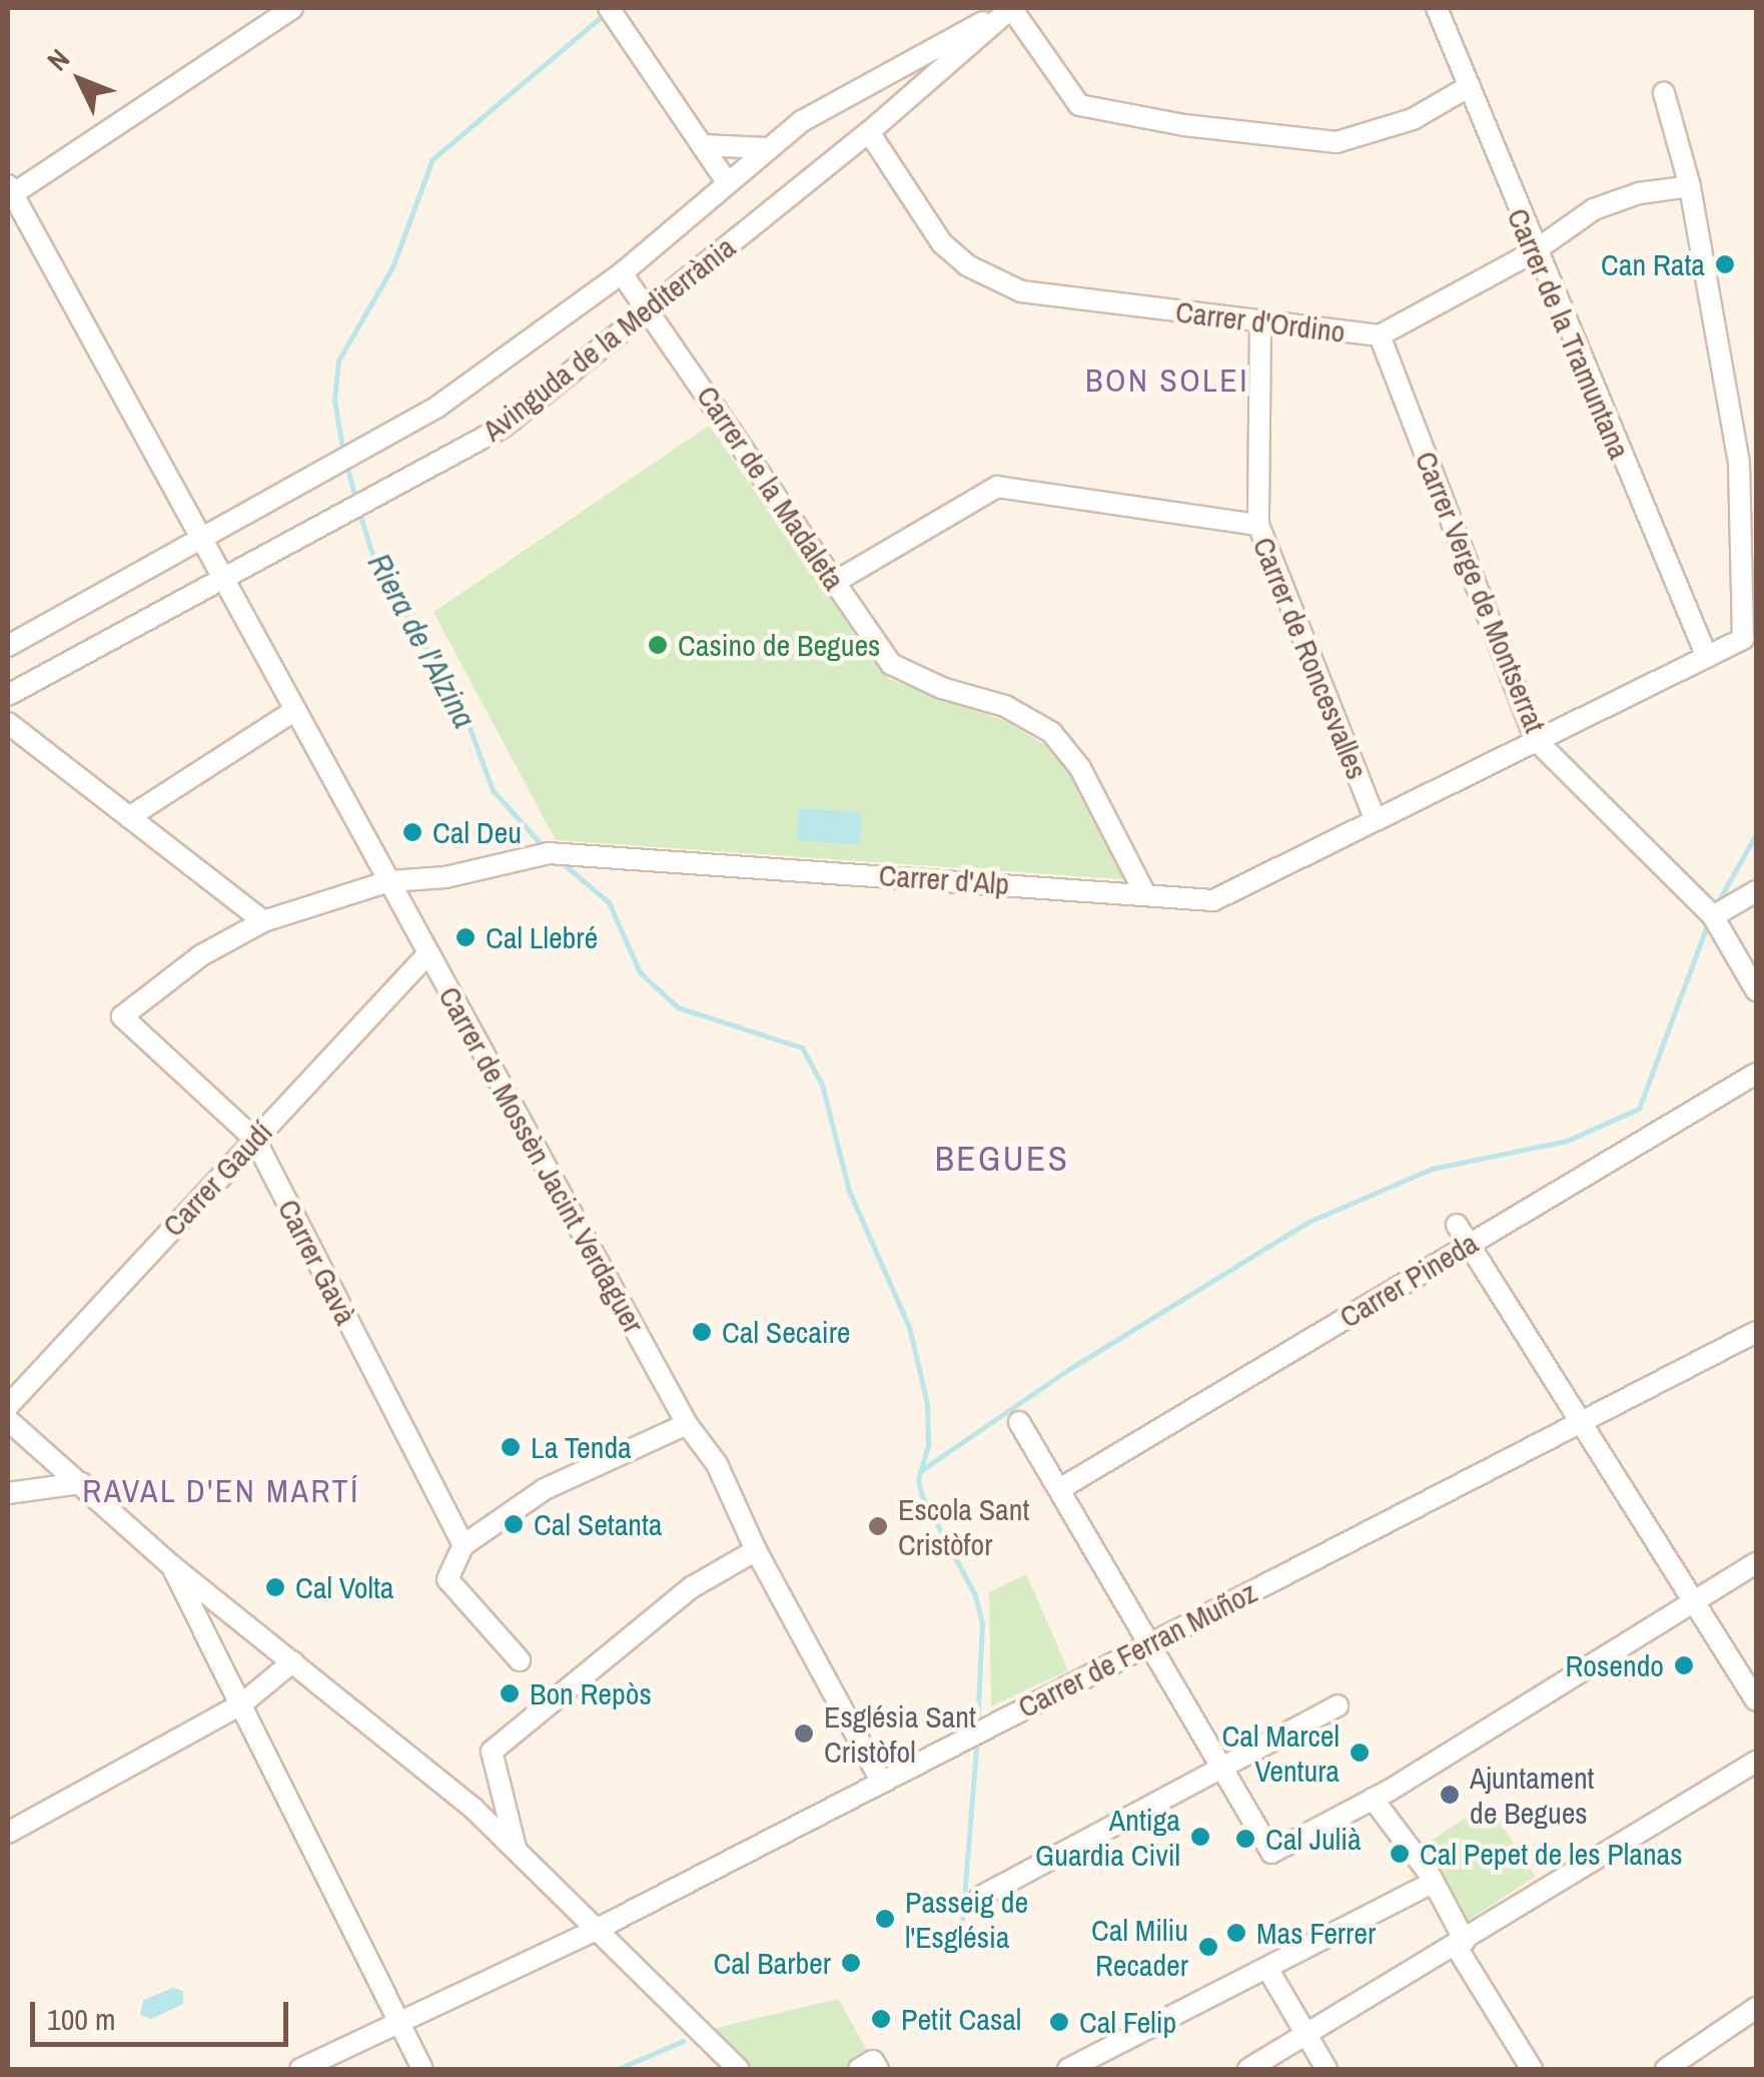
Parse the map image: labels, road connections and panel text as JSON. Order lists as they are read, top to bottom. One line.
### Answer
{"streets":{"street":["Carrer d'Ordino","Carrer de la Tramuntana","Avinguda de la Mediterrània","Carrer de la Madaleta","Carrer Verge de Montserrat","Carrer de Roncesvalles","Carrer d'Alp","Carrer de Mossèn Jacint Verdaguer","Carrer Gaudí","Carrer Gavà","Carrer Pineda","Carrer de Ferran Muñoz"]},"crossings":[["Carrer d'Ordino","Carrer de la Tramuntana"],["Carrer d'Ordino","Avinguda de la Mediterrània"],["Carrer d'Ordino","Carrer Verge de Montserrat"],["Carrer d'Ordino","Carrer d'Alp"],["Carrer de la Tramuntana","Carrer d'Alp"],["Avinguda de la Mediterrània","Carrer de la Madaleta"],["Avinguda de la Mediterrània","Carrer de Mossèn Jacint Verdaguer"],["Carrer de la Madaleta","Carrer de Roncesvalles"],["Carrer de la Madaleta","Carrer d'Alp"],["Carrer Verge de Montserrat","Carrer d'Alp"],["Carrer de Roncesvalles","Carrer d'Alp"],["Carrer d'Alp","Carrer de Mossèn Jacint Verdaguer"],["Carrer d'Alp","Carrer Gavà"],["Carrer de Mossèn Jacint Verdaguer","Carrer Gaudí"],["Carrer de Mossèn Jacint Verdaguer","Carrer de Ferran Muñoz"],["Carrer Gaudí","Carrer Gavà"]],"districts":["BON SOLEI","BEGUES","RAVAL D'EN MARTÍ"],"water":["Riera de l'Alzina"],"places":["Can Rata","Casino de Begues","Cal Deu","Cal Llebré","Cal Secaire","La Tenda","Cal Setanta","Escola Sant Cristòfor","Cal Volta","Rosendo","Bon Repòs","Església Sant Cristòfol","Cal Marcel Ventura","Ajuntament de Begues","Antiga Guardia Civil","Cal Julià","Cal Pepet de les Planas","Passeig de l'Església","Mas Ferrer","Cal Miliu Recader","Cal Barber","Petit Casal","Cal Felip"],"scale_bar":"100 m","north":"top left"}
